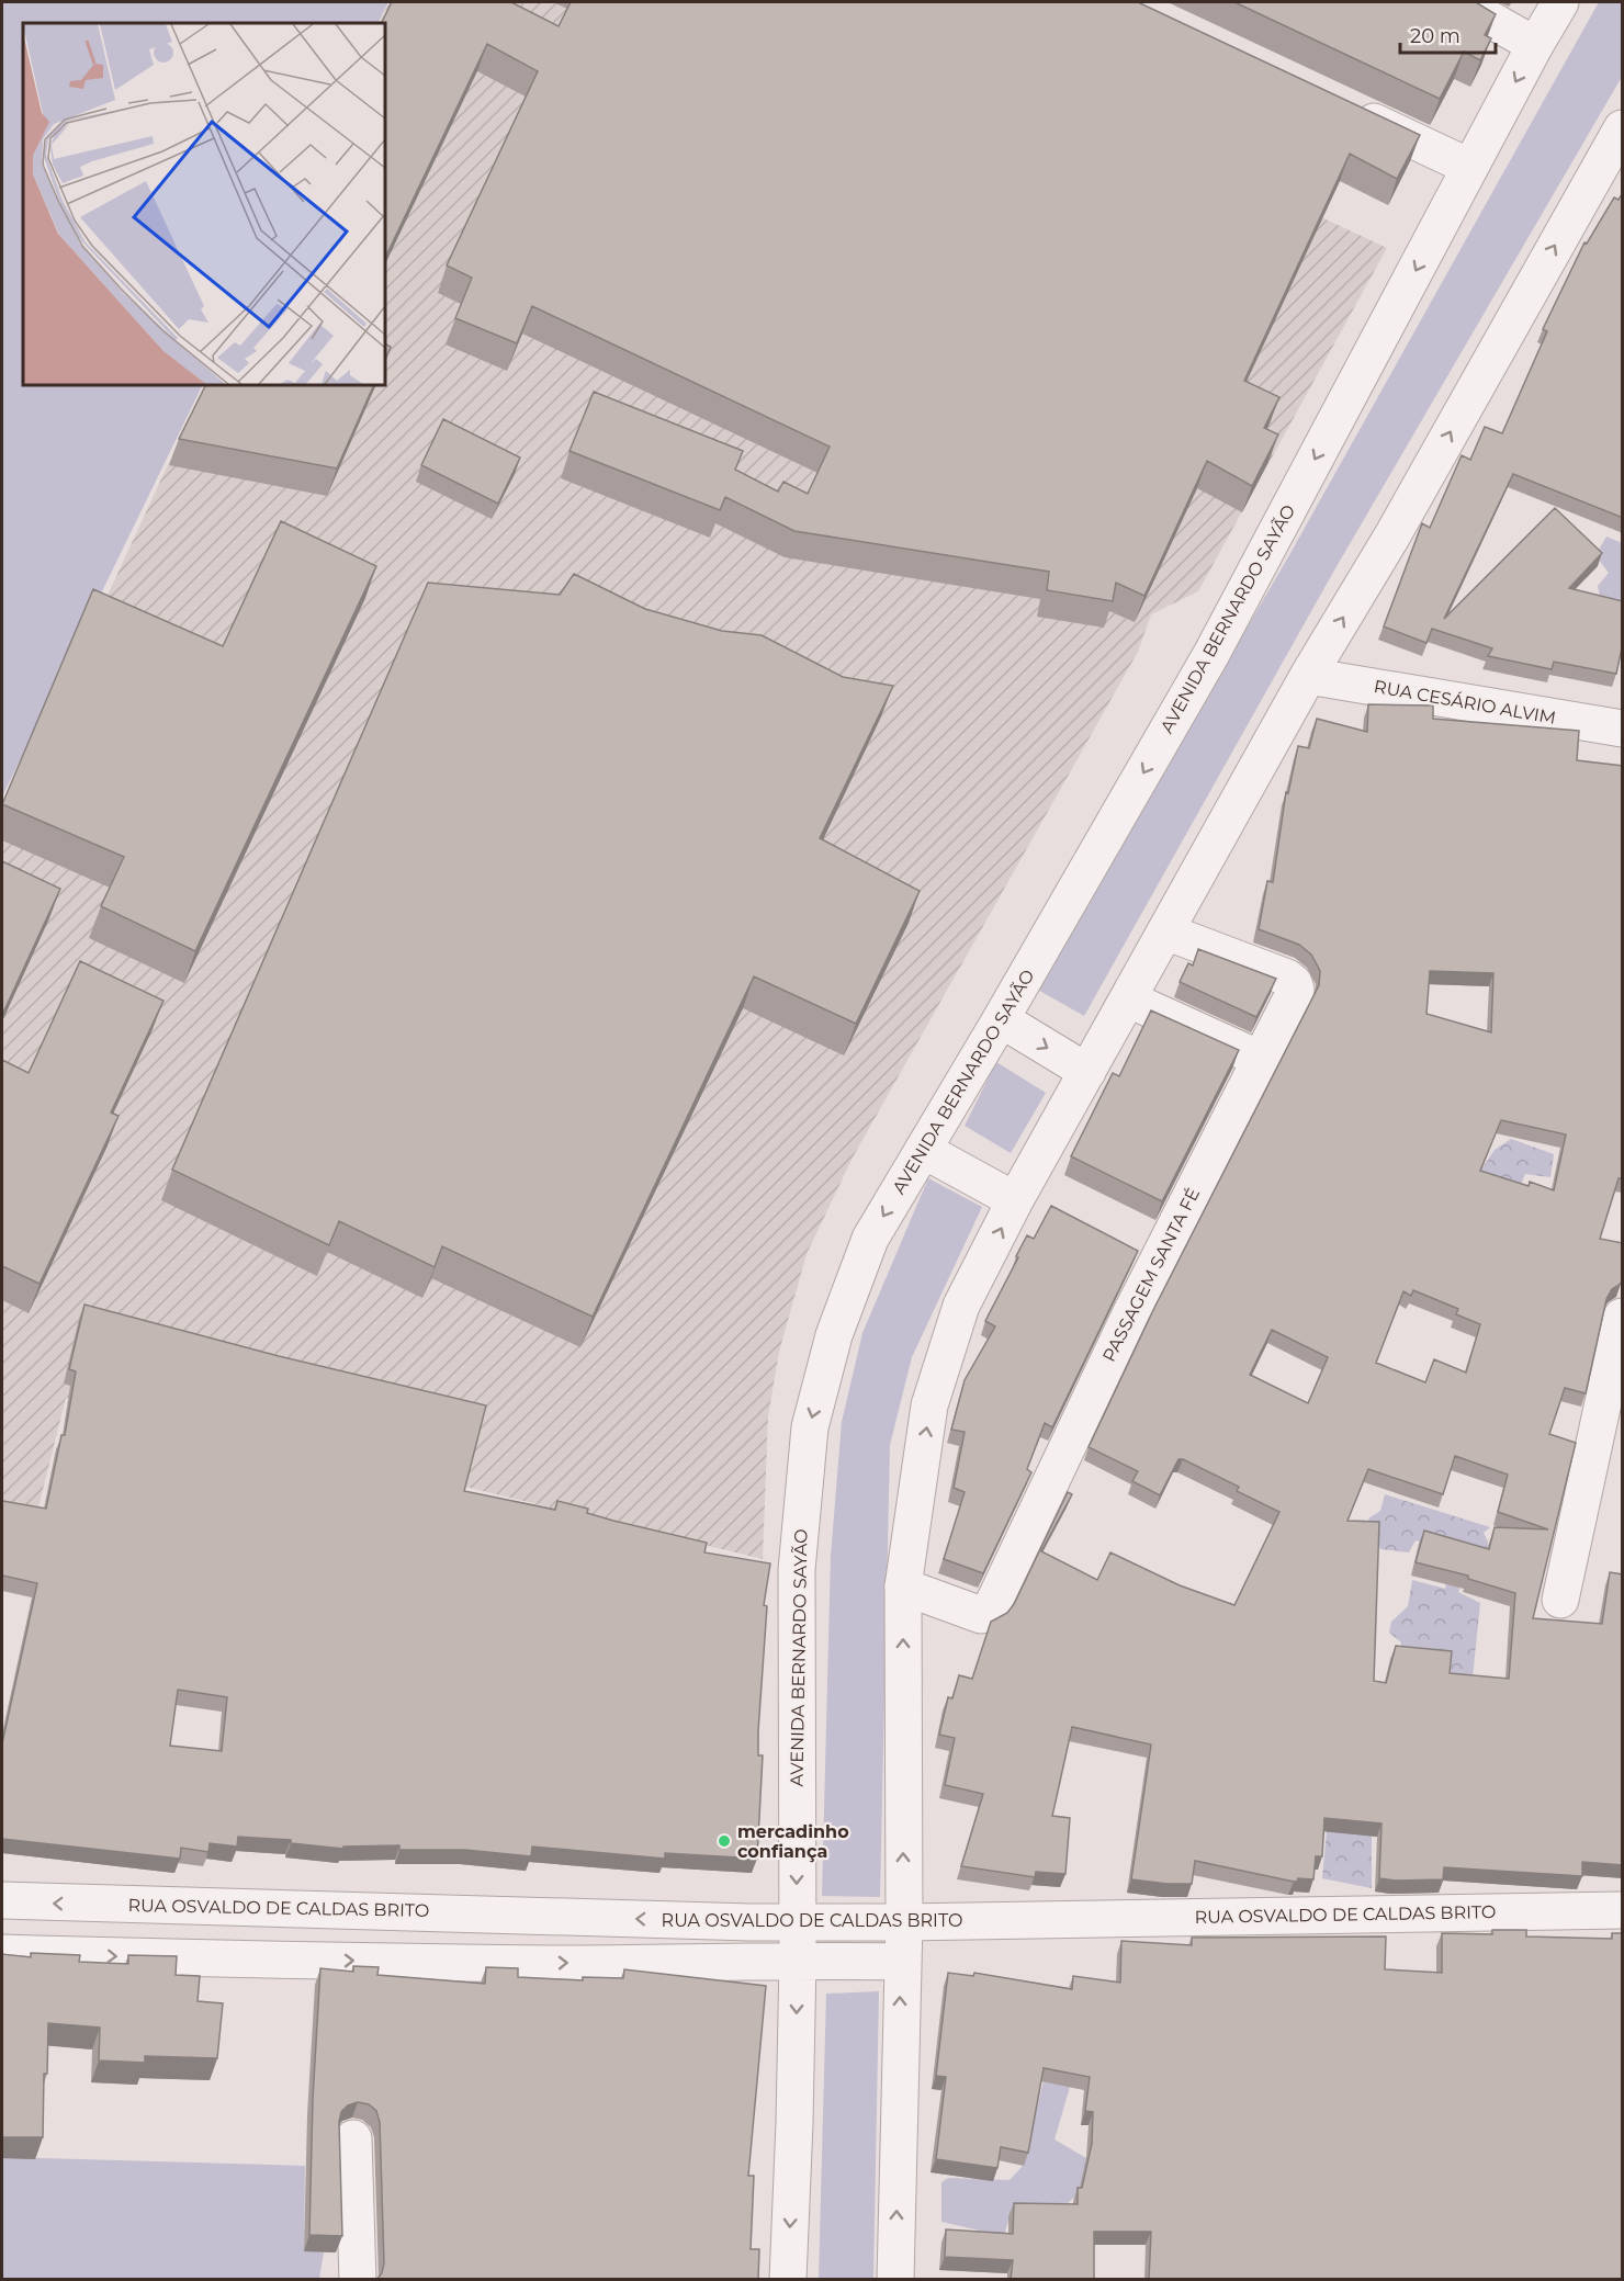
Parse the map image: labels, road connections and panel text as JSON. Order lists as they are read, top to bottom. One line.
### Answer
{"streets":{"street":["AVENIDA BERNARDO SAYÃO","RUA CESÁRIO ALVIM","PASSAGEM SANTA FÉ","RUA OSVALDO DE CALDAS BRITO"]},"crossings":[["AVENIDA BERNARDO SAYÃO","RUA OSVALDO DE CALDAS BRITO"]],"places":["mercadinho confiança"],"scale_bar":"20 m"}
